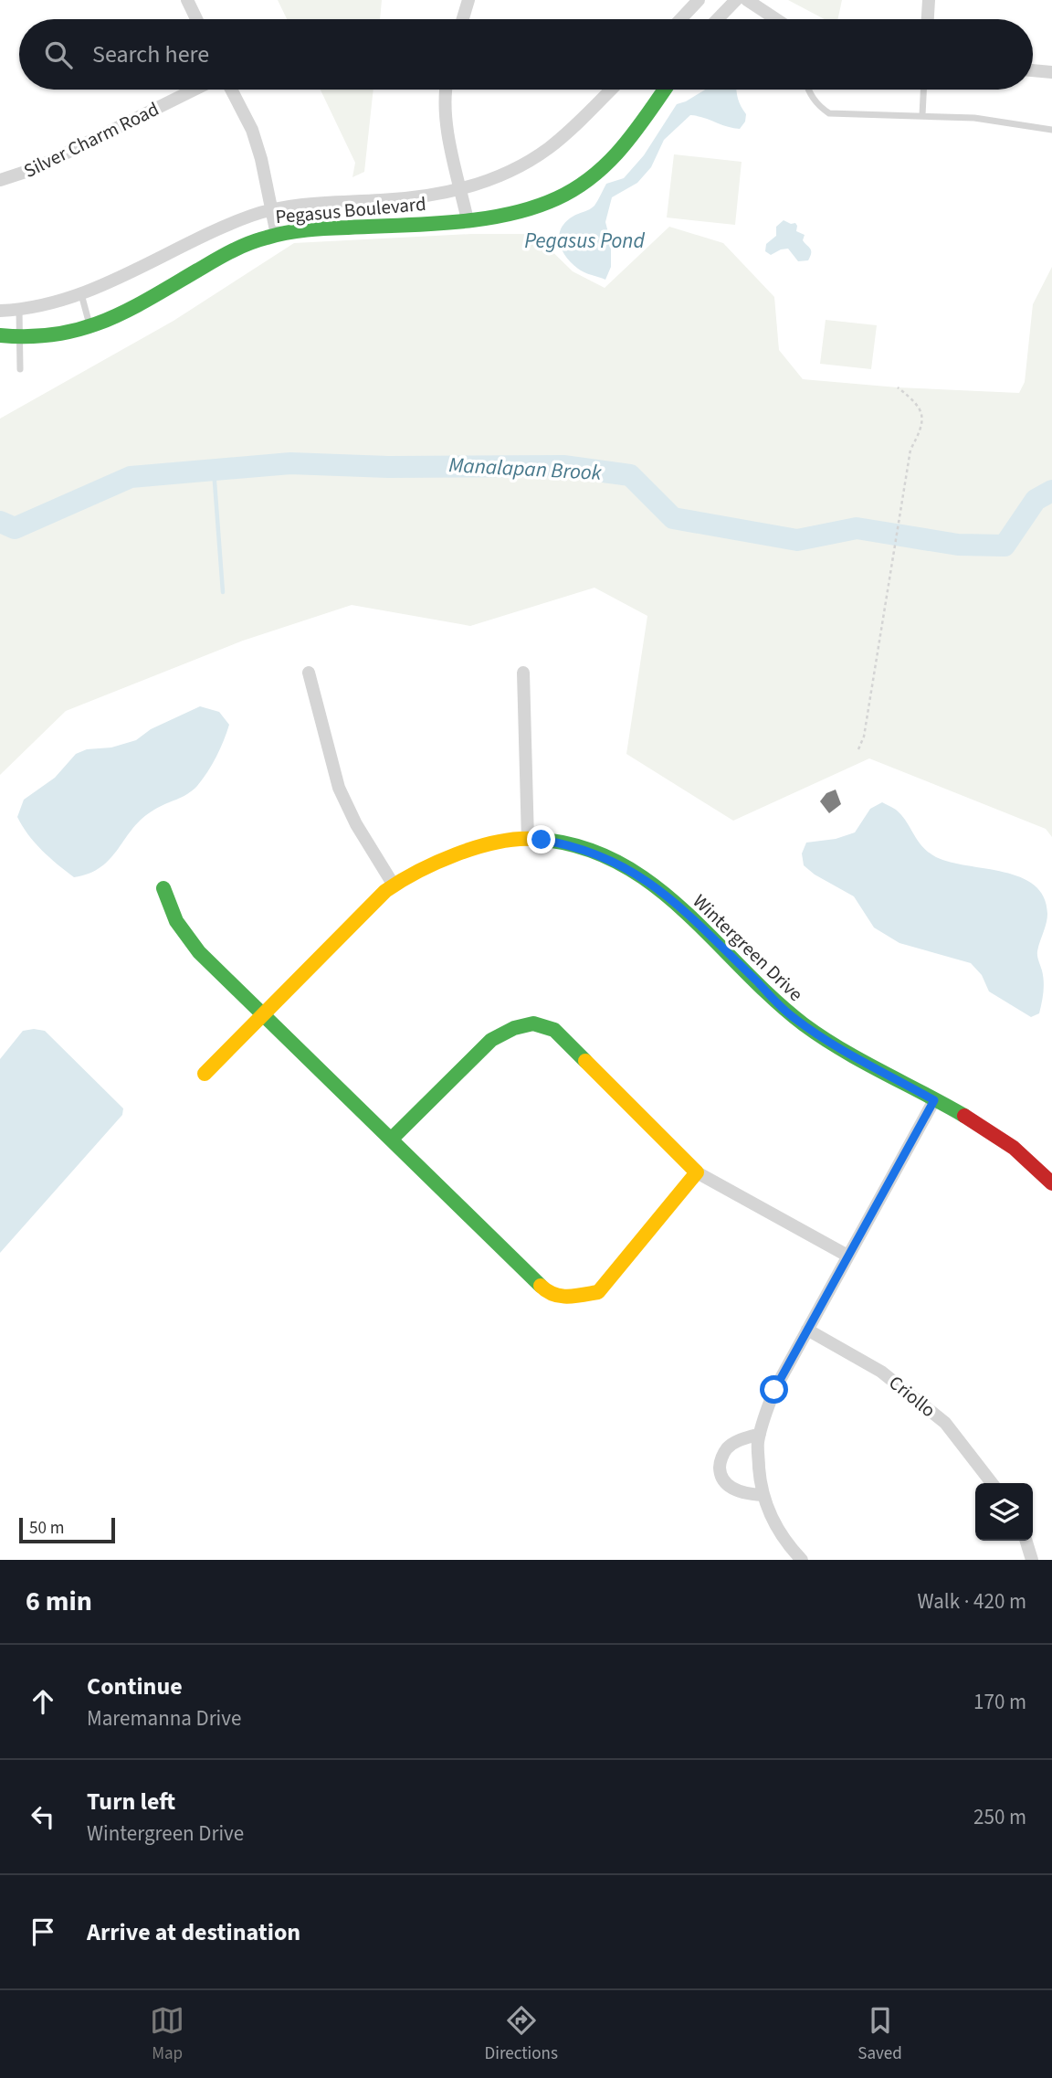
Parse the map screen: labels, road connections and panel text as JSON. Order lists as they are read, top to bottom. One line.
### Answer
{"streets":{"street":["Silver Charm Road","Pegasus Boulevard","Wintergreen Drive","Criollo"]},"water":["Pegasus Pond","Manalapan Brook"],"scale_bar":"50 m","page":{"search":"Search here","scale":"50 m","heading":["6 min","Walk · 420 m"],"list":[["Continue","Maremanna Drive","170 m"],["Turn left","Wintergreen Drive","250 m"],"Arrive at destination"],"nav":["Map","Directions","Saved"]}}
